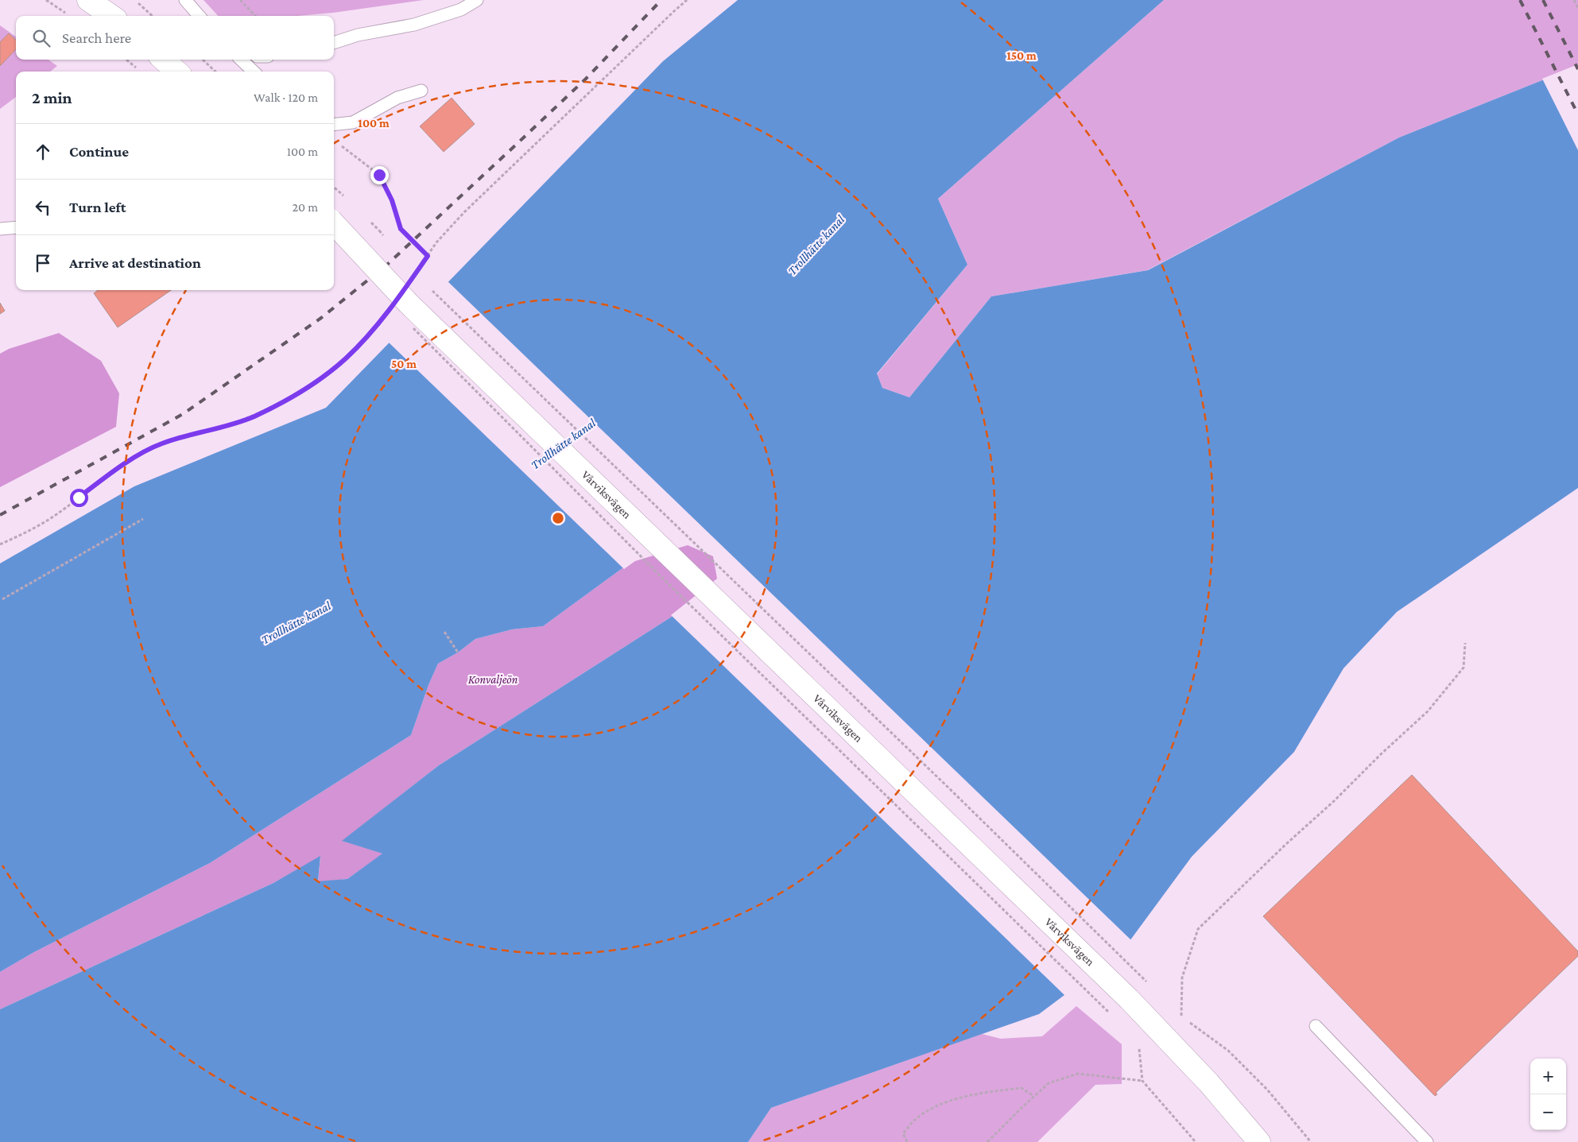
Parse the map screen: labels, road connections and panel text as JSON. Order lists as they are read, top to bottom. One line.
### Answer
{"streets":{"street":["Vårviksvägen"]},"water":["Trollhätte kanal"],"parks":["Konvaljeön"],"page":{"search":"Search here","heading":["2 min","Walk · 120 m"],"list":[["Continue","100 m"],["Turn left","20 m"],"Arrive at destination"],"map_buttons":["+","−"]},"rings":["150 m","100 m","50 m"]}
